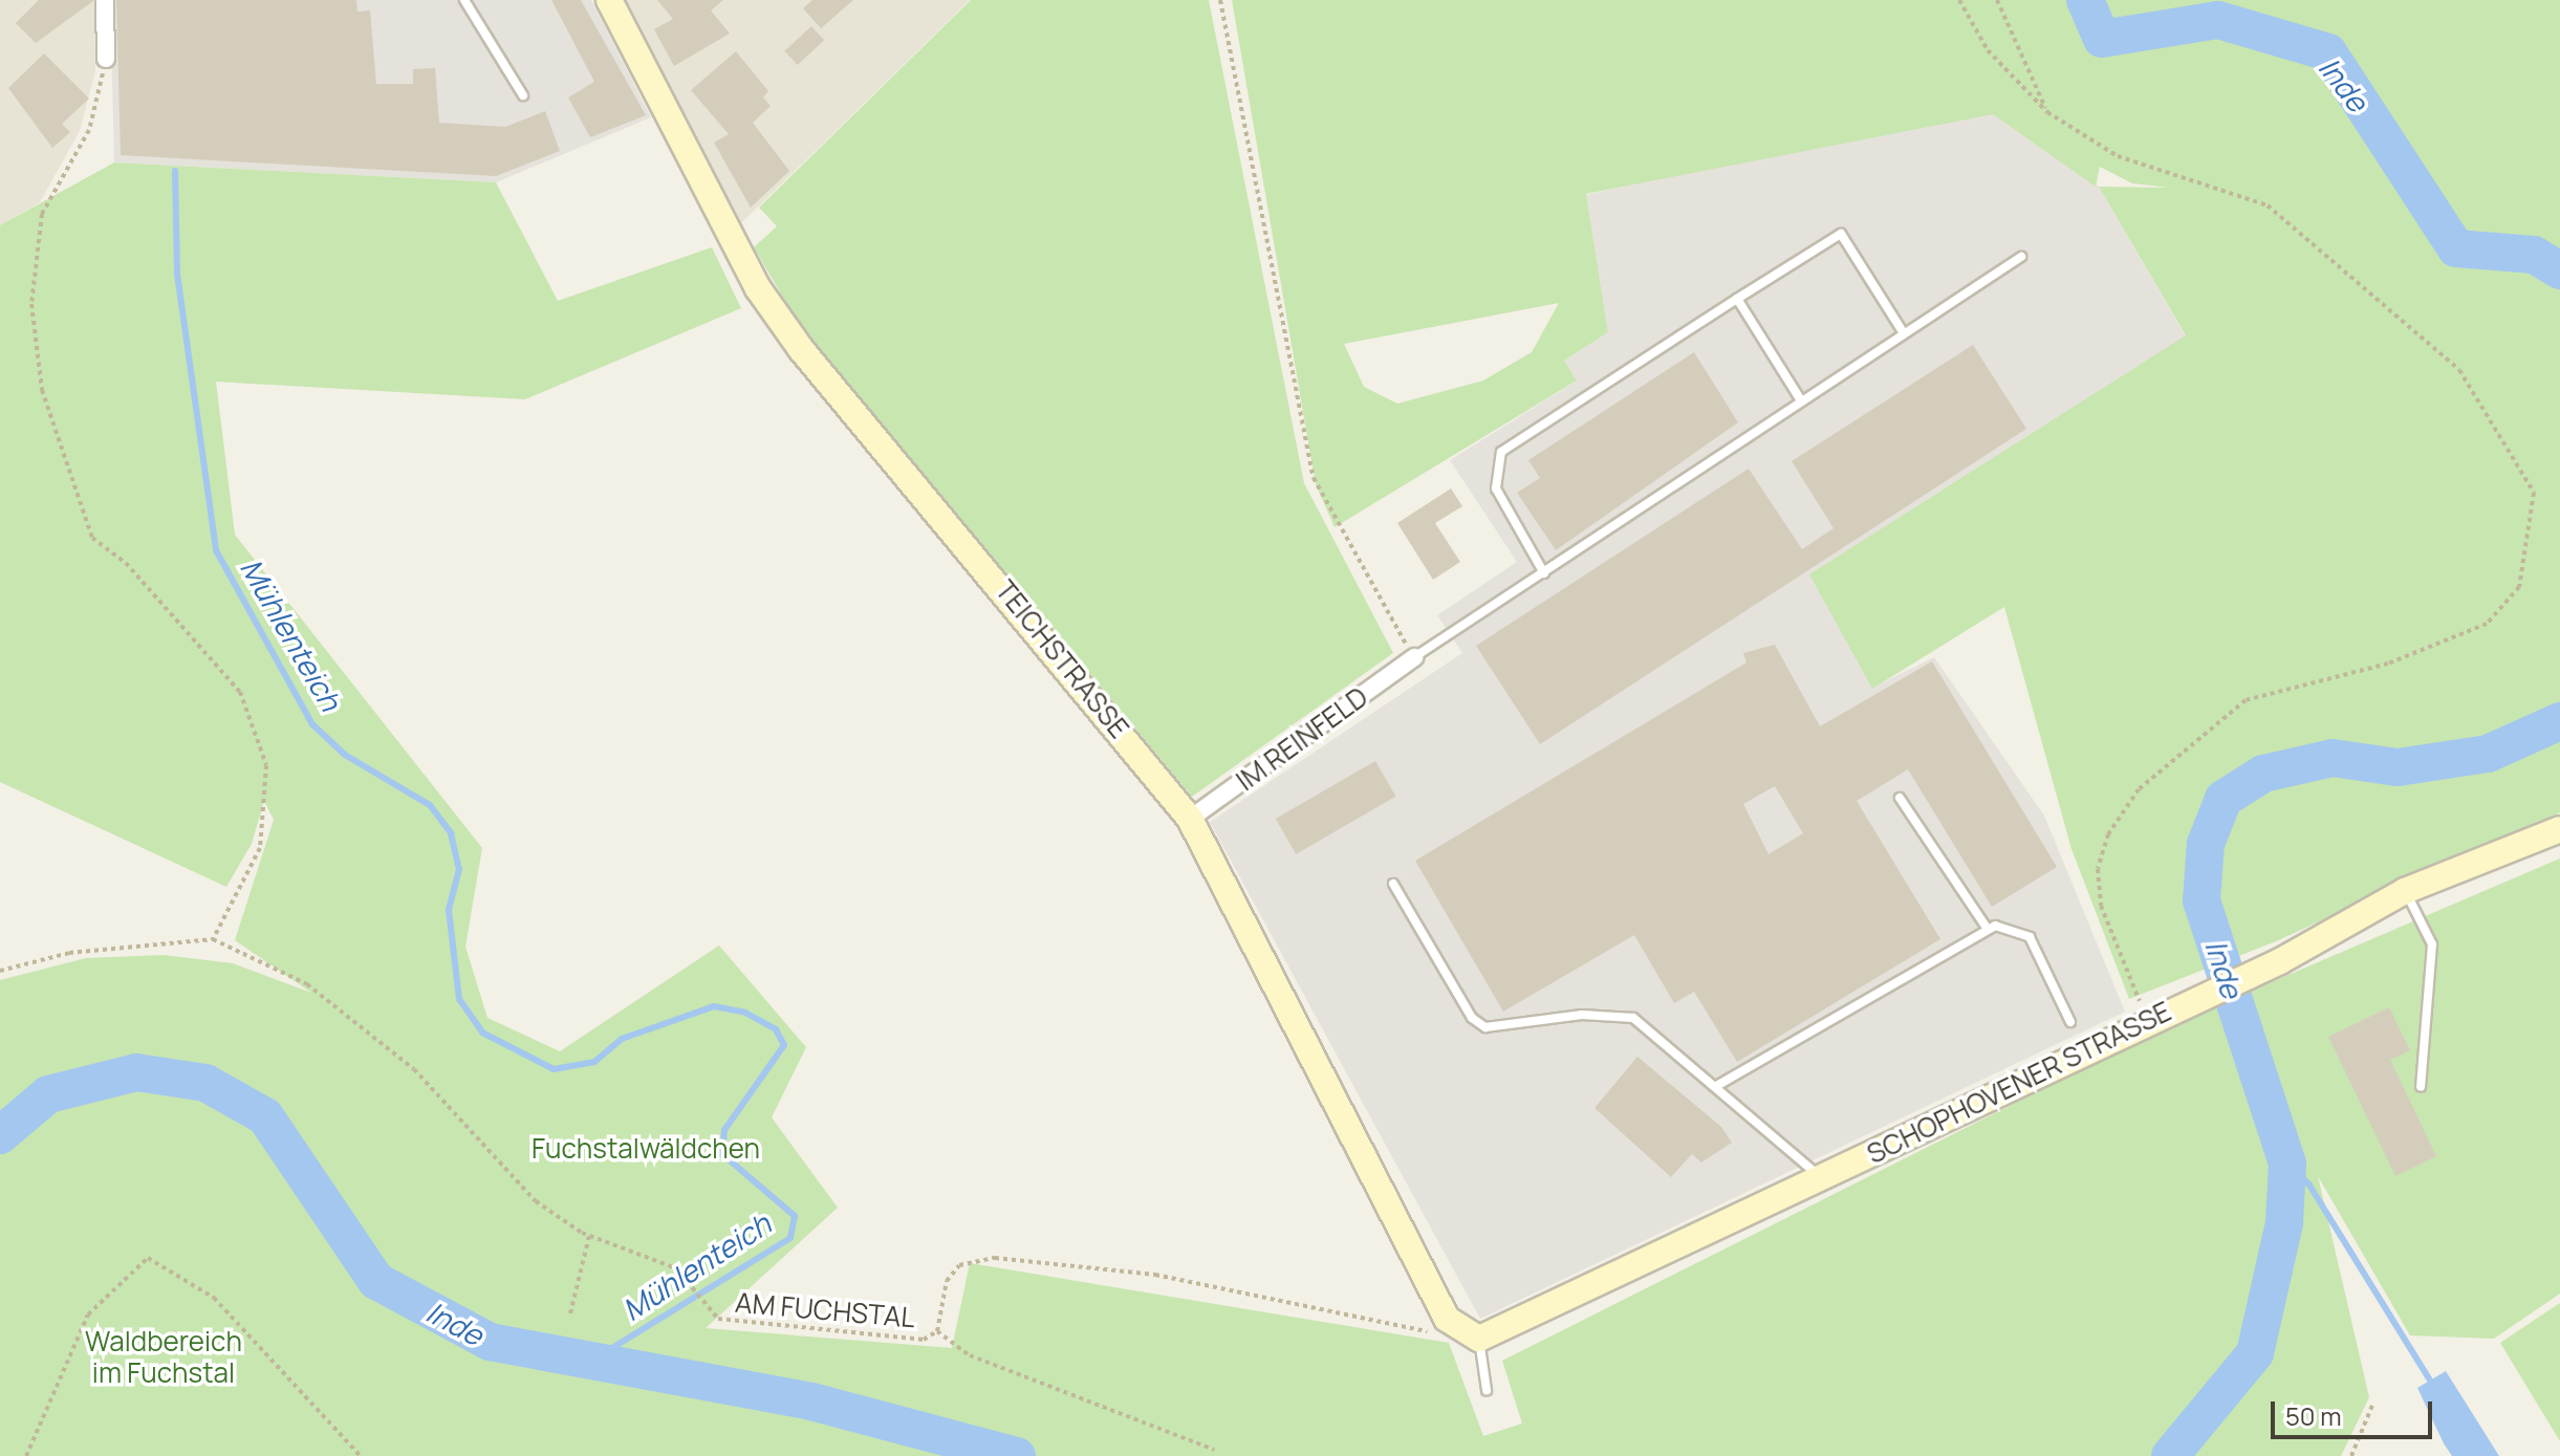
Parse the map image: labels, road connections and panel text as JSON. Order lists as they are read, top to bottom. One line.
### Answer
{"streets":{"main road":["TEICHSTRASSE","SCHOPHOVENER STRASSE"],"street":["IM REINFELD"],"path":["AM FUCHSTAL"]},"crossings":[["TEICHSTRASSE","IM REINFELD"],["TEICHSTRASSE","SCHOPHOVENER STRASSE"]],"water":["Inde","Mühlenteich"],"parks":["Fuchstalwäldchen","Waldbereich im Fuchstal"],"scale_bar":"50 m"}
